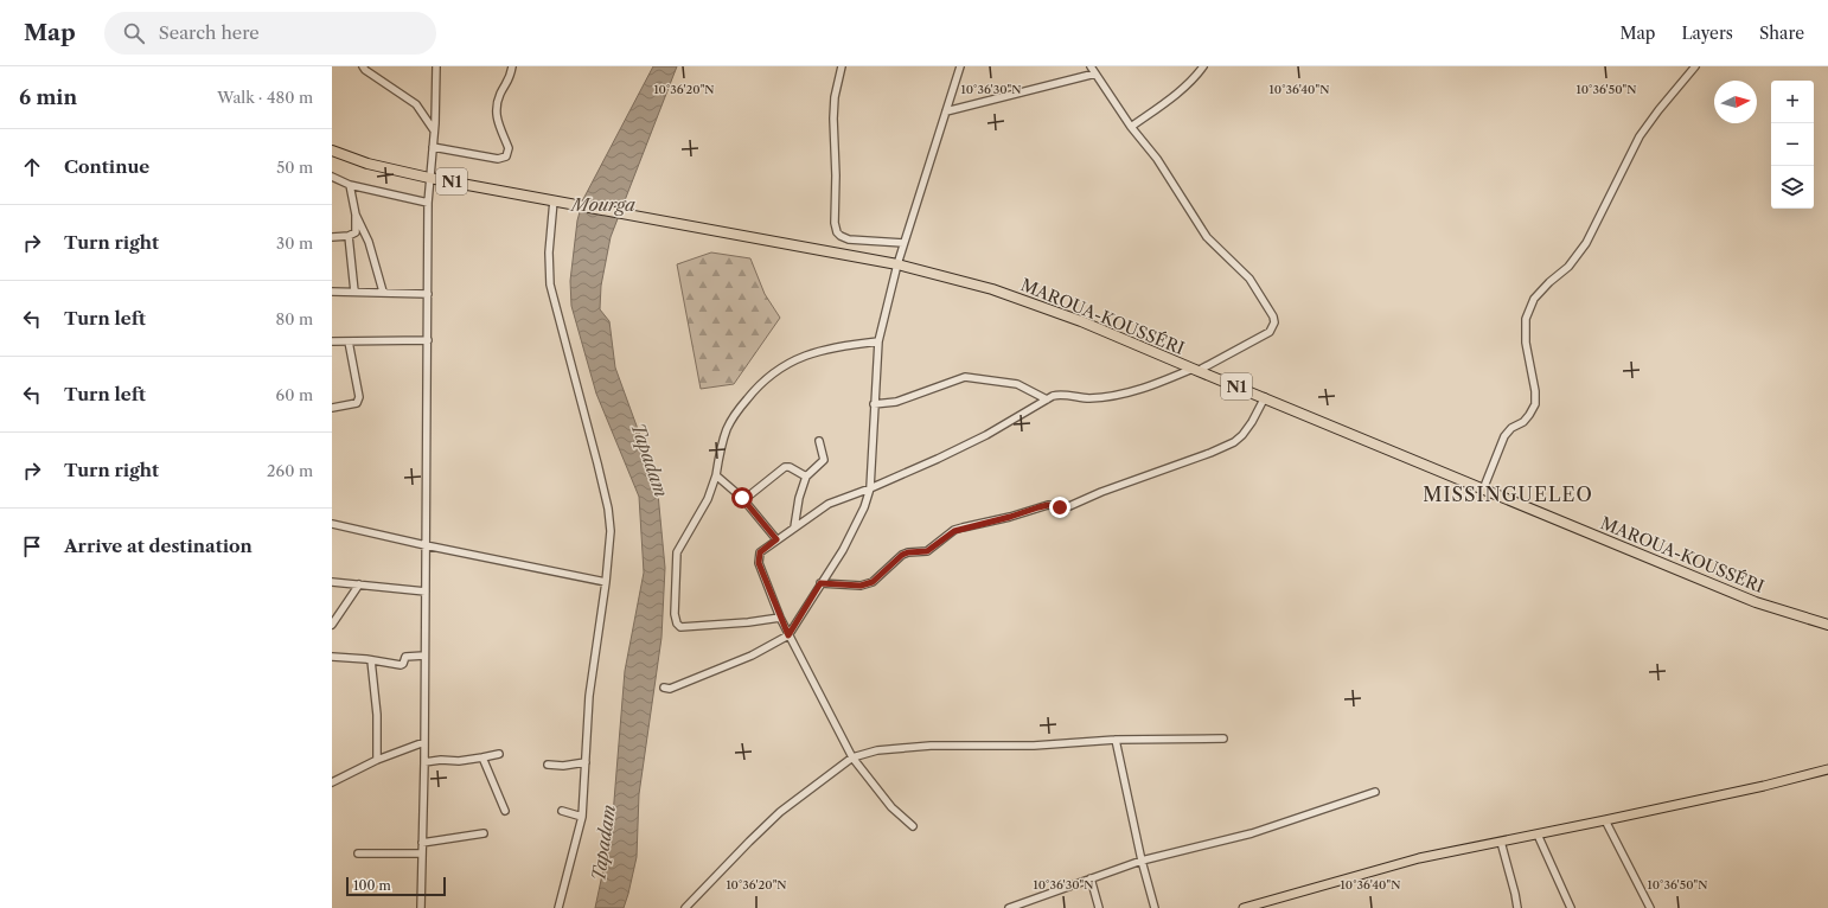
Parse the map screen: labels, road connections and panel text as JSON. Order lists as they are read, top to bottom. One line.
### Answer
{"streets":{"highway":["N1","MAROUA-KOUSSÉRI"]},"districts":["MISSINGUELEO"],"water":["Mourga","Tapadam"],"scale_bar":"100 m","north":"right","page":{"header":"Map","search":"Search here","nav":["Map","Layers","Share"],"heading":["6 min","Walk · 480 m"],"map_buttons":["+","−"],"list":[["Continue","50 m"],["Turn right","30 m"],["Turn left","80 m"],["Turn left","60 m"],["Turn right","260 m"],"Arrive at destination"],"scale":"100 m"},"coordinates":["10°36'20\"N","10°36'30\"N","10°36'40\"N","10°36'50\"N"]}
